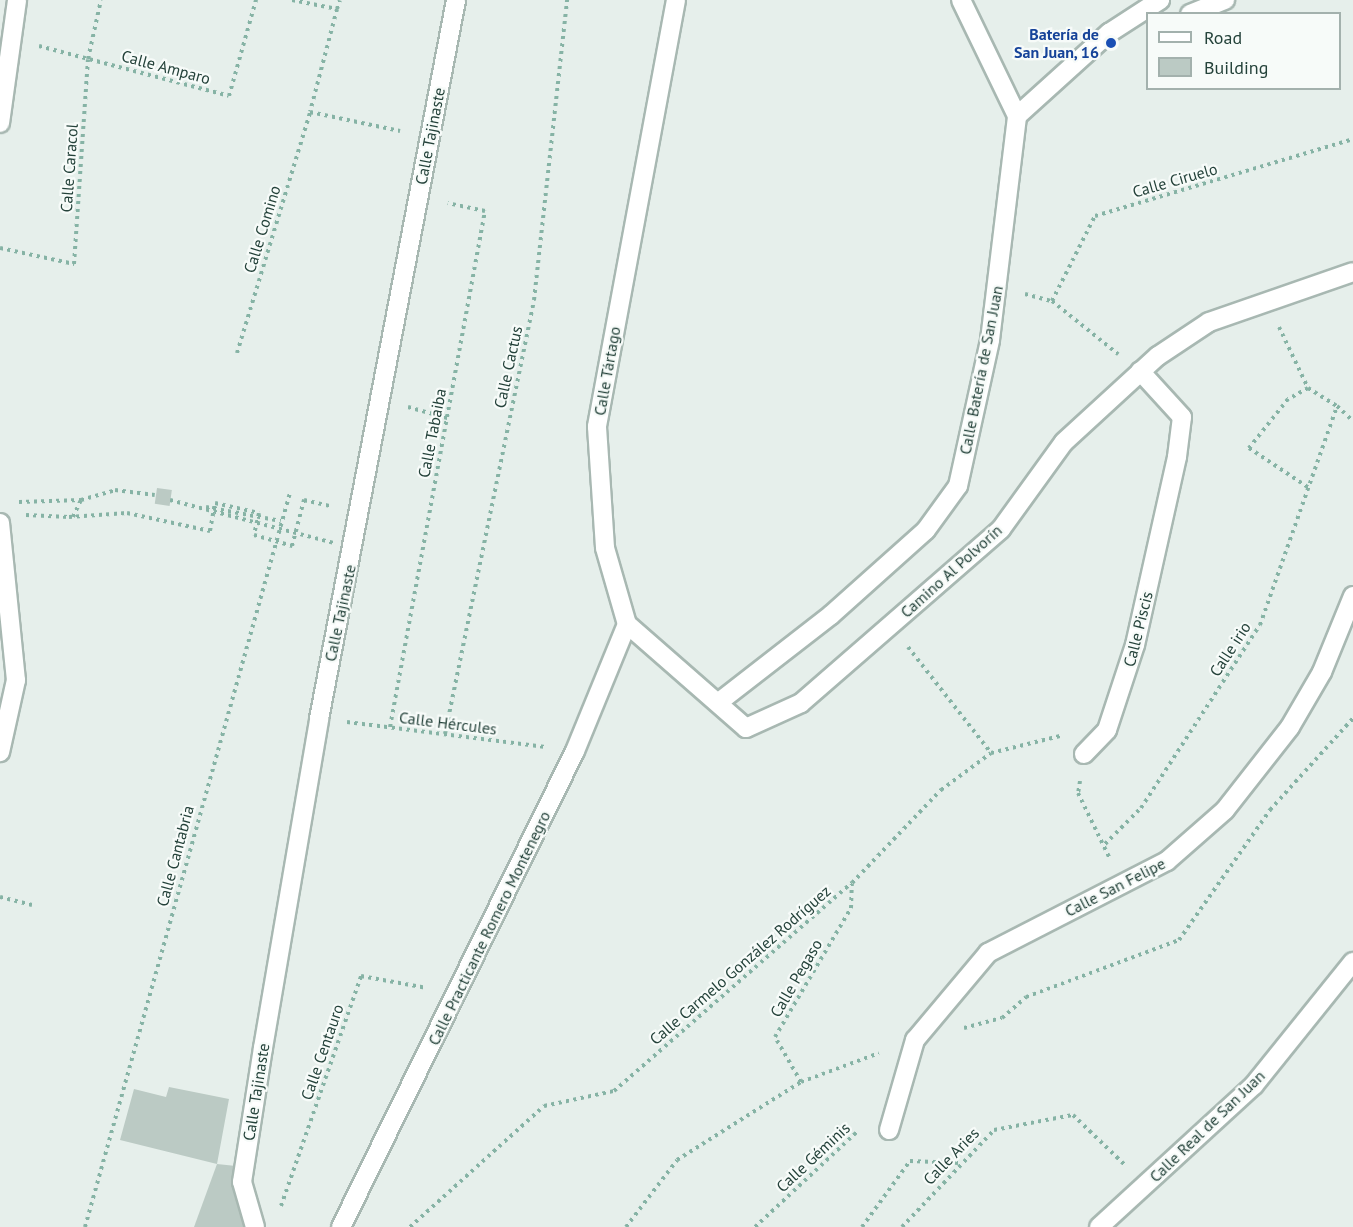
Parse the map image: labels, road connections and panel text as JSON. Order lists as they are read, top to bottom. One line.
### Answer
{"streets":{"street":["Calle Tajinaste","Calle Batería de San Juan","Calle Tártago","Camino Al Polvorín","Calle Piscis","Calle San Felipe","Calle Practicante Romero Montenegro","Calle Real de San Juan"],"path":["Calle Amparo","Calle Caracol","Calle Ciruelo","Calle Comino","Calle Cactus","Calle Tabaiba","Calle irio","Calle Hércules","Calle Cantabria","Calle Carmelo González Rodríguez","Calle Pegaso","Calle Centauro","Calle Aries","Calle Géminis"]},"crossings":[["Calle Amparo","Calle Caracol"],["Calle Tajinaste","Calle Tabaiba"],["Calle Tajinaste","Calle Hércules"],["Calle Cactus","Calle Hércules"],["Calle Batería de San Juan","Camino Al Polvorín"],["Calle Tártago","Calle Practicante Romero Montenegro"],["Calle Tabaiba","Calle Hércules"],["Camino Al Polvorín","Calle Piscis"],["Calle Piscis","Calle Carmelo González Rodríguez"],["Calle Hércules","Calle Practicante Romero Montenegro"],["Calle San Felipe","Calle Géminis"],["Calle Practicante Romero Montenegro","Calle Centauro"],["Calle Carmelo González Rodríguez","Calle Pegaso"],["Calle Real de San Juan","Calle Aries"]],"places":["Batería de San Juan, 16"],"legend":["Road","Building"]}
